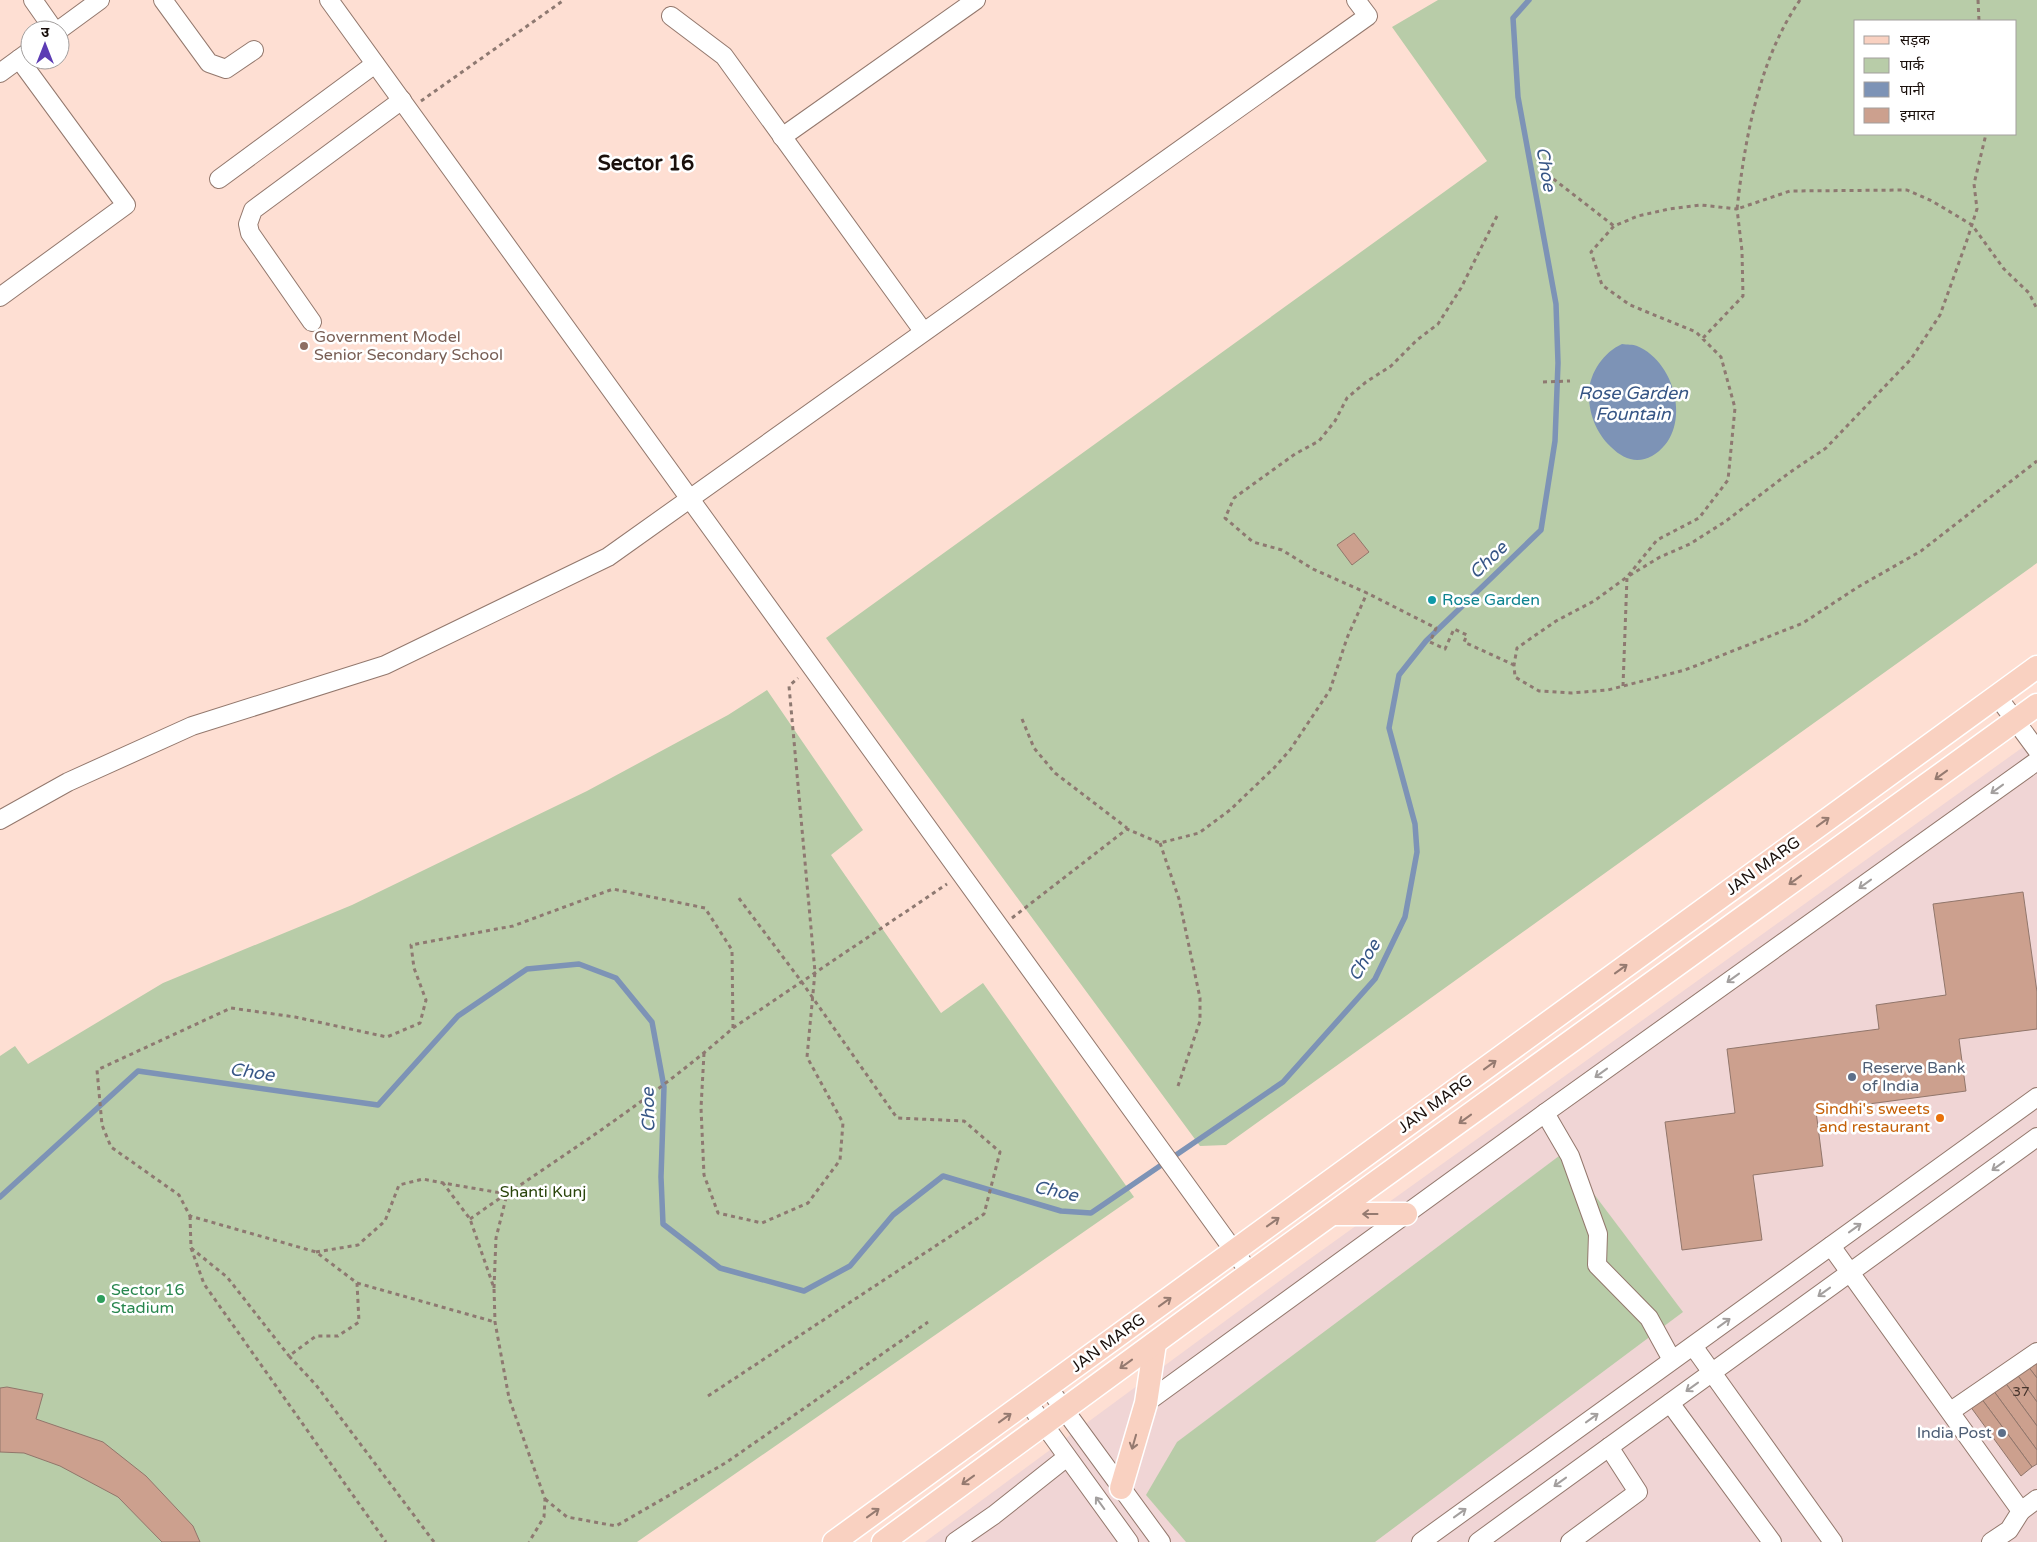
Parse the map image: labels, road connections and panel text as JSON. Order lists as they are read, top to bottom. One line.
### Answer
{"streets":{"main road":["JAN MARG"]},"districts":["Sector 16"],"water":["Choe","Rose Garden Fountain"],"parks":["Shanti Kunj"],"places":["Government Model Senior Secondary School","Rose Garden","Reserve Bank of India","Sindhi's sweets and restaurant","Sector 16 Stadium","India Post"],"house_numbers":["37"],"legend":["सड़क","पार्क","पानी","इमारत"],"north":"top"}
